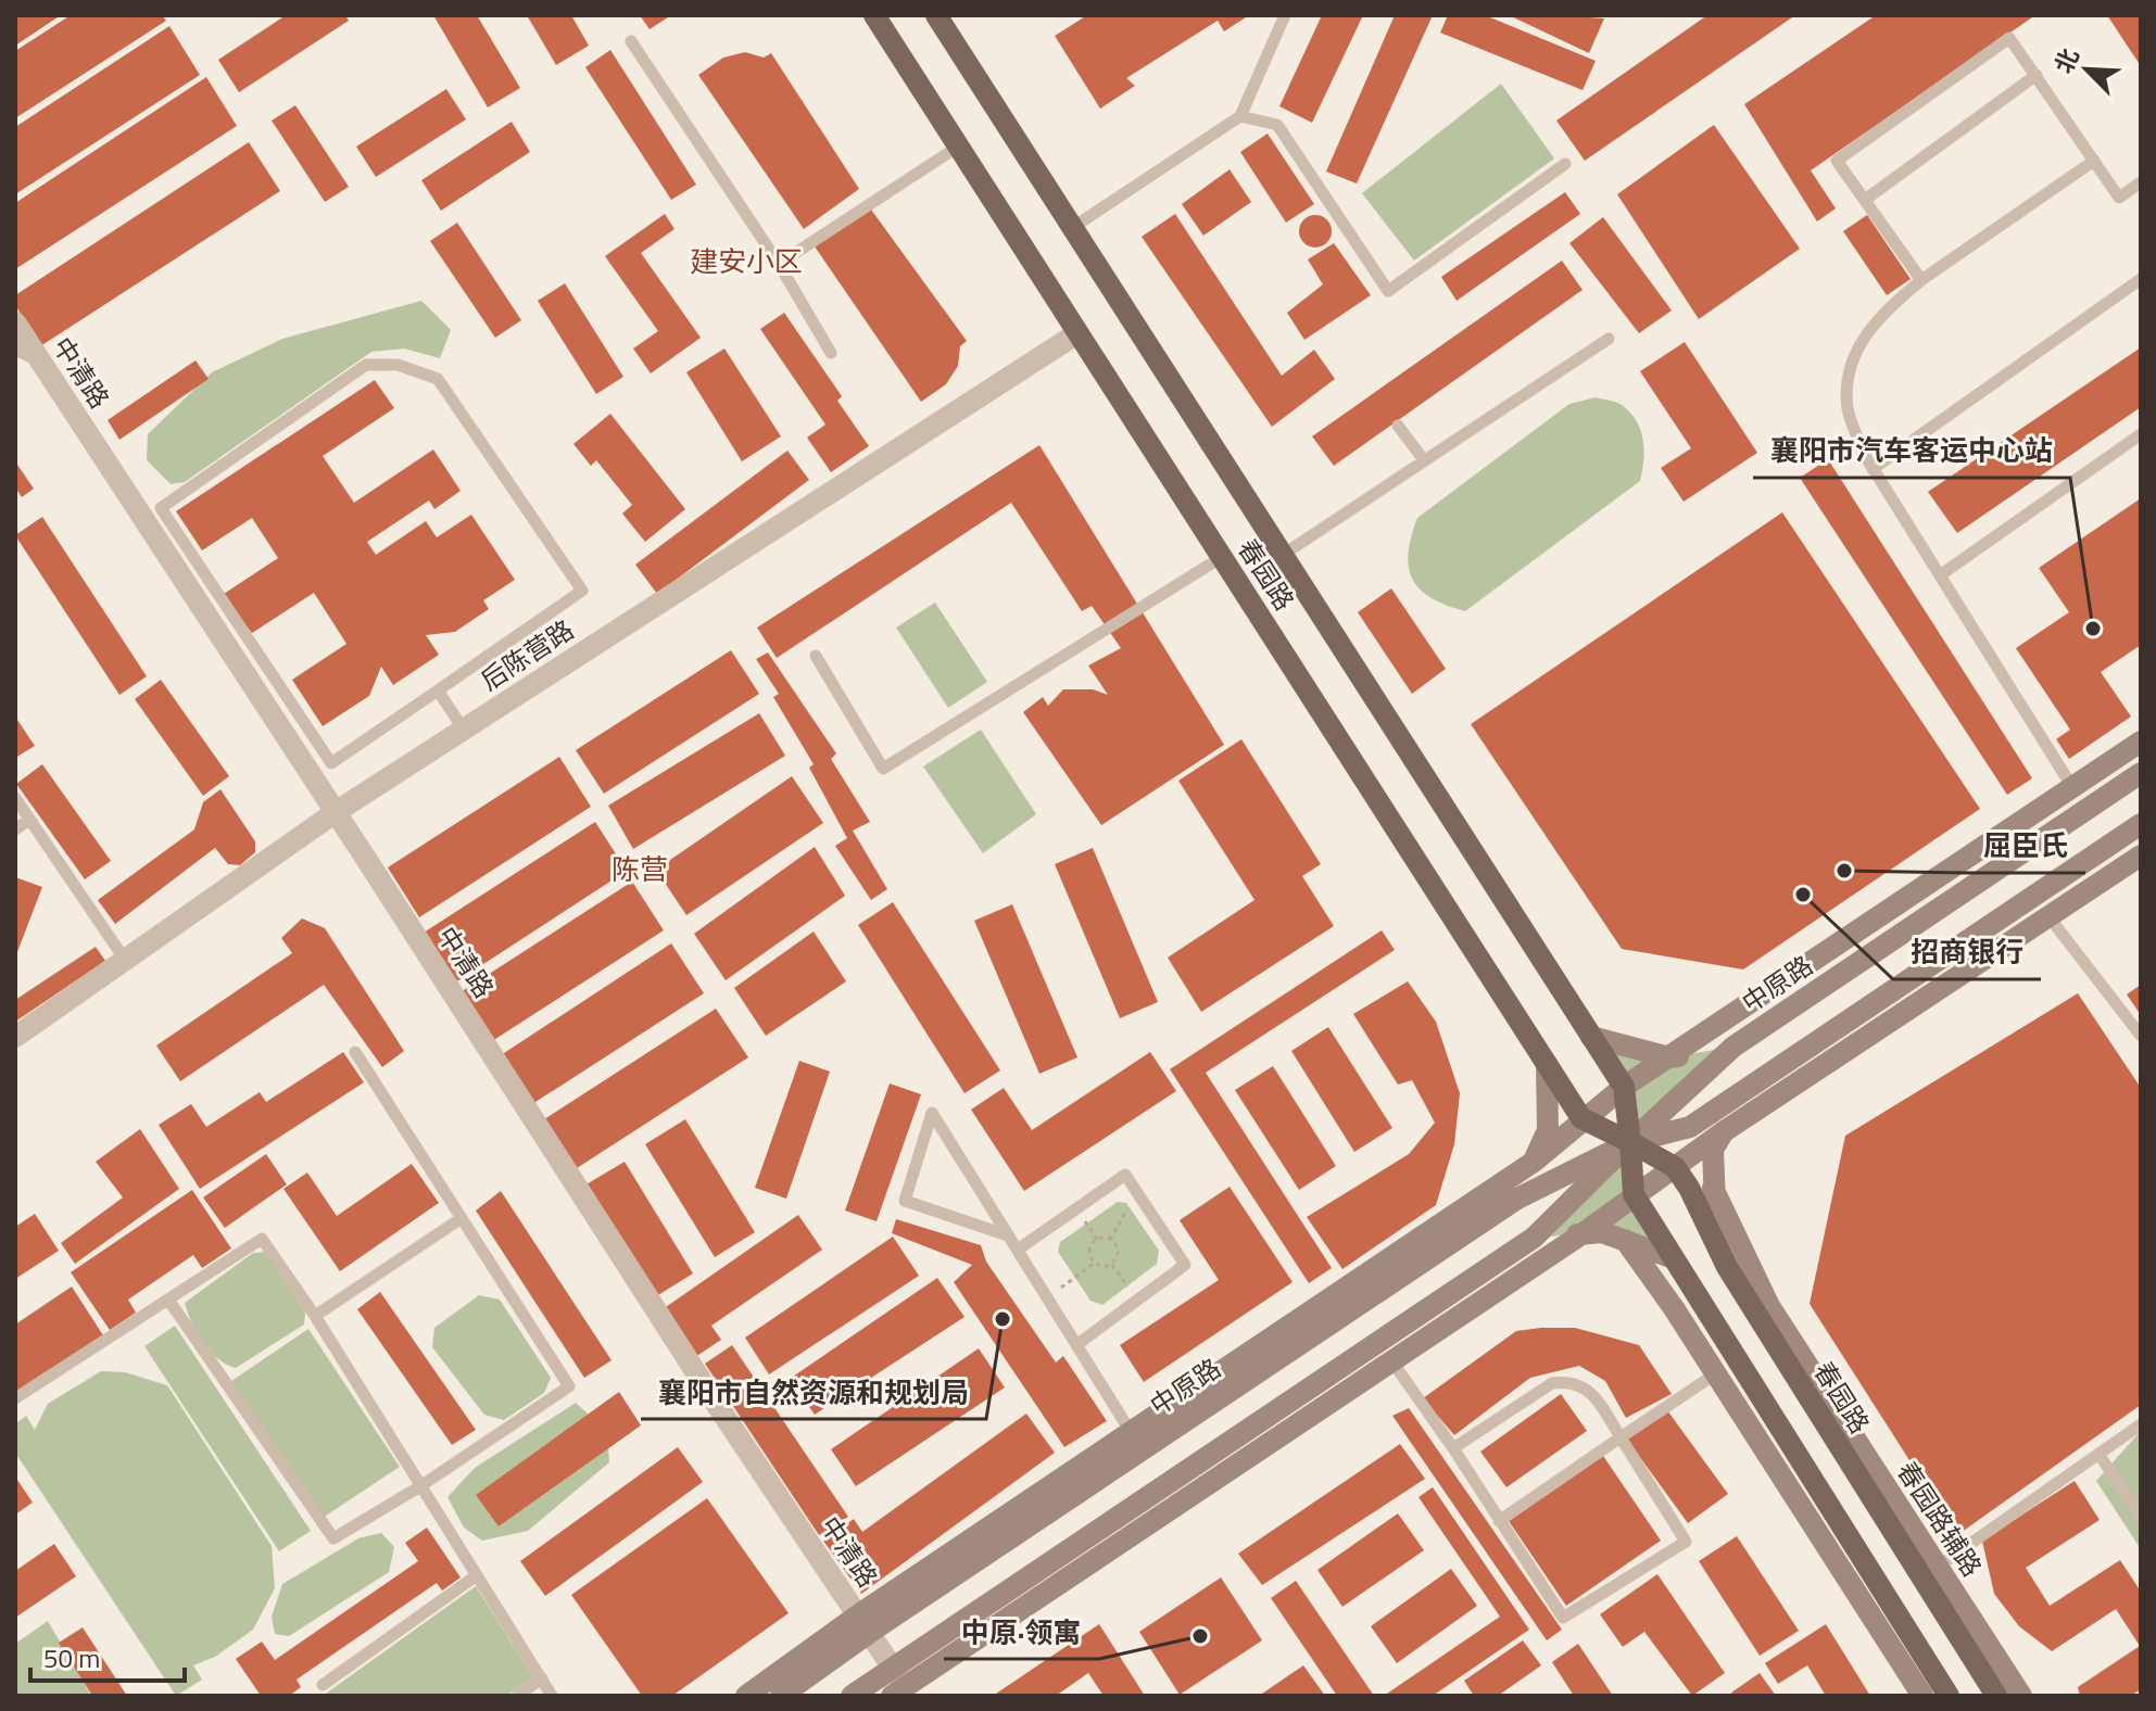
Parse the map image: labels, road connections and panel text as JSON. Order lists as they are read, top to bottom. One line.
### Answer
{"streets":{"main road":["春园路"],"street":["中清路","后陈营路","中原路","春园路辅路"]},"crossings":[["中清路","后陈营路"],["中清路","中原路"],["春园路","后陈营路"],["春园路","中原路"]],"districts":["建安小区","陈营"],"places":["襄阳市汽车客运中心站","屈臣氏","招商银行","襄阳市自然资源和规划局","中原·领寓"],"scale_bar":"50 m","north":"top left"}
